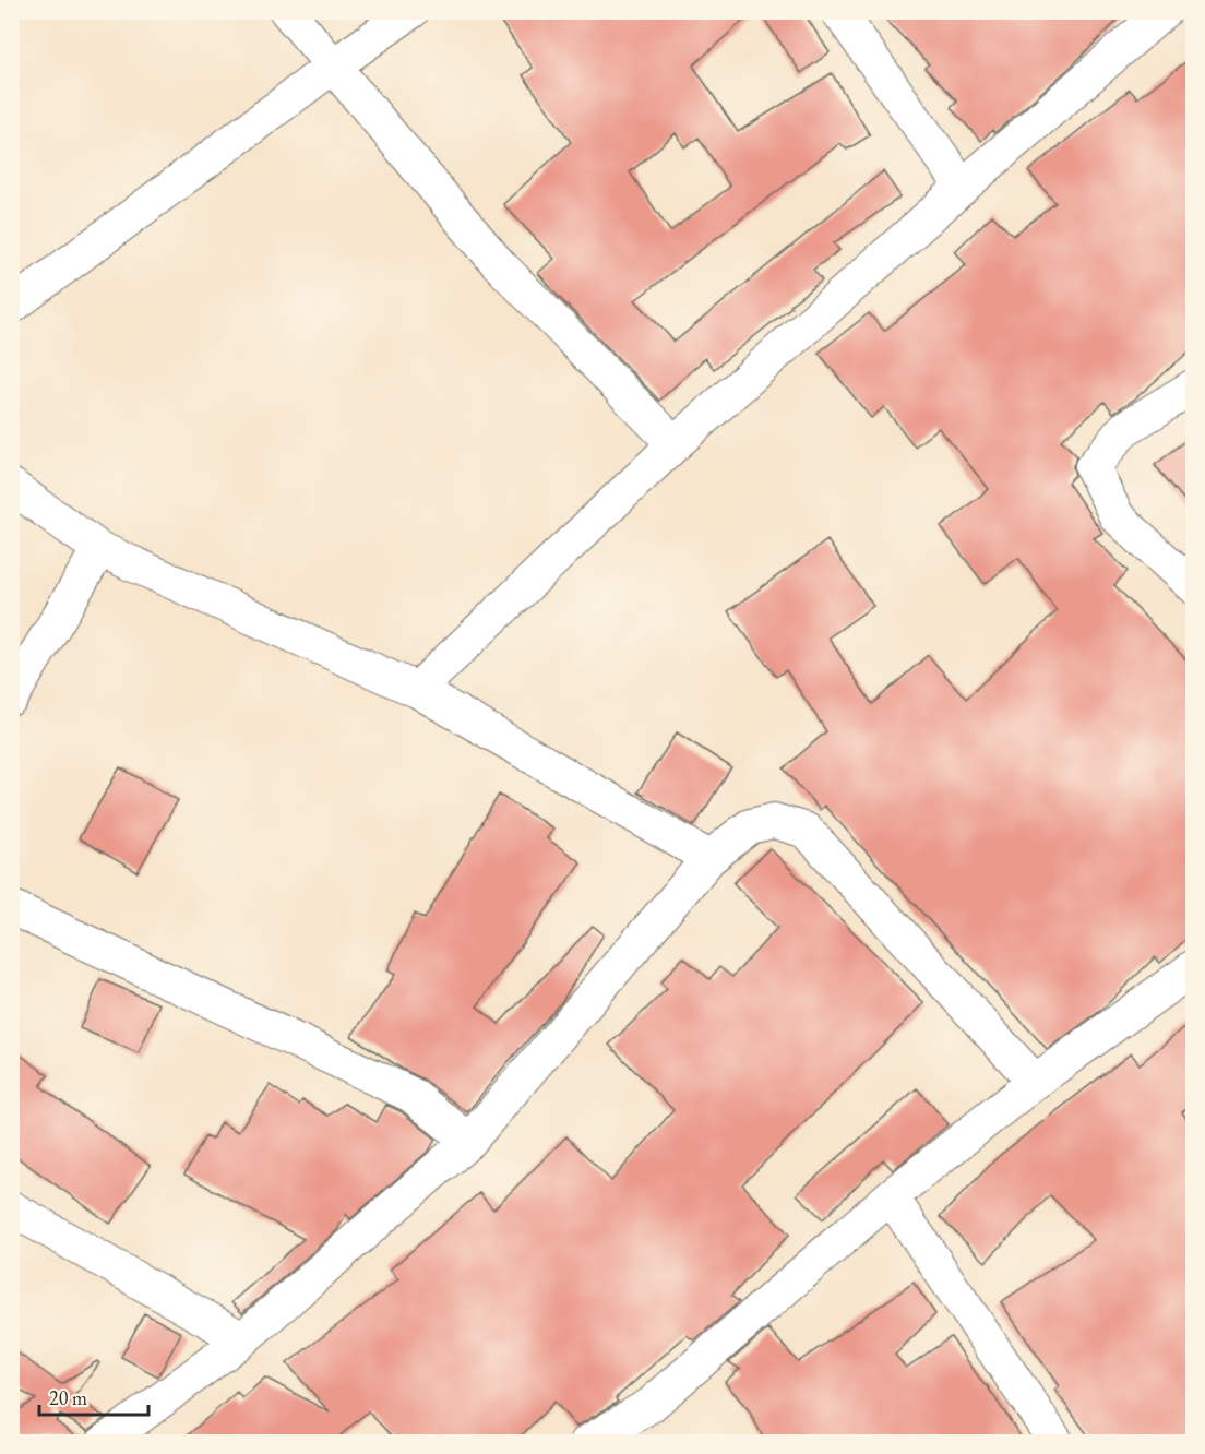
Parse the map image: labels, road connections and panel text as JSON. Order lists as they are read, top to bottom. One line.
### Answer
{"scale_bar":"20 m"}
